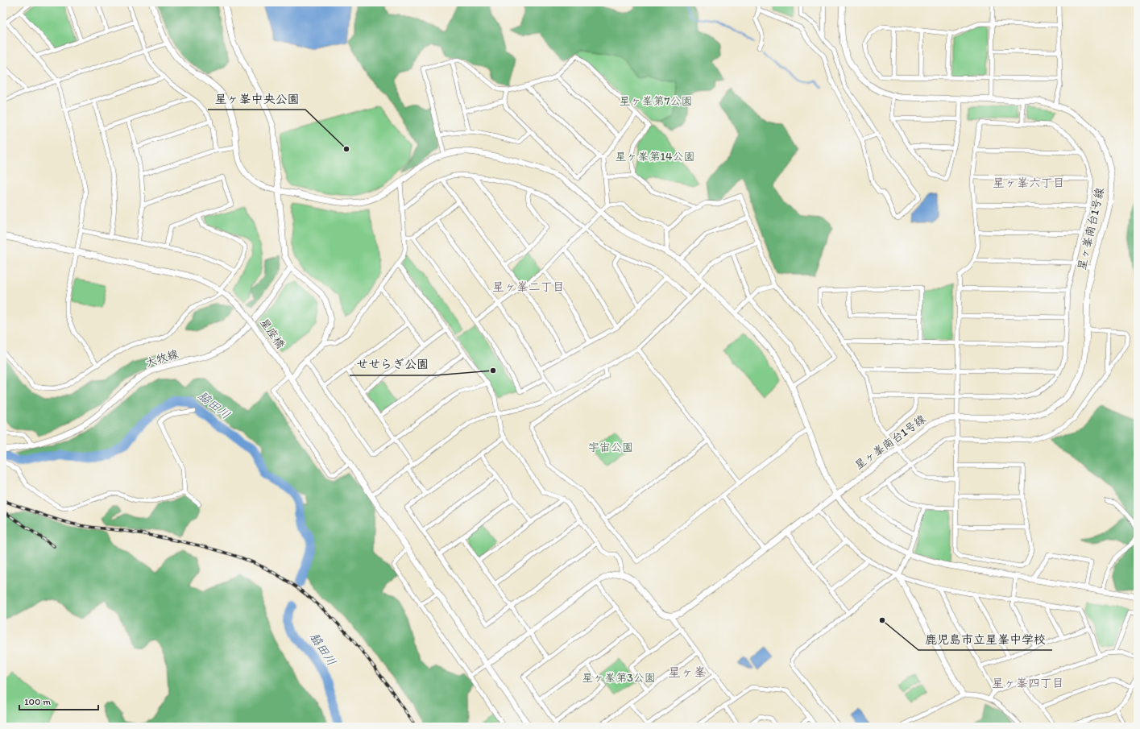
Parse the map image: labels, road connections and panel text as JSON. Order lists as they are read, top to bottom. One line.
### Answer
{"streets":{"street":["星ヶ峯南台1号線","星座橋","大牧線"]},"districts":["星ヶ峯六丁目","星ヶ峯二丁目","星ヶ峯","星ヶ峯四丁目"],"water":["脇田川"],"parks":["星ヶ峯第7公園","星ヶ峯第14公園","宇宙公園","星ヶ峯第3公園"],"places":["星ヶ峯中央公園","せせらぎ公園","鹿児島市立星峯中学校"],"scale_bar":"100 m"}
